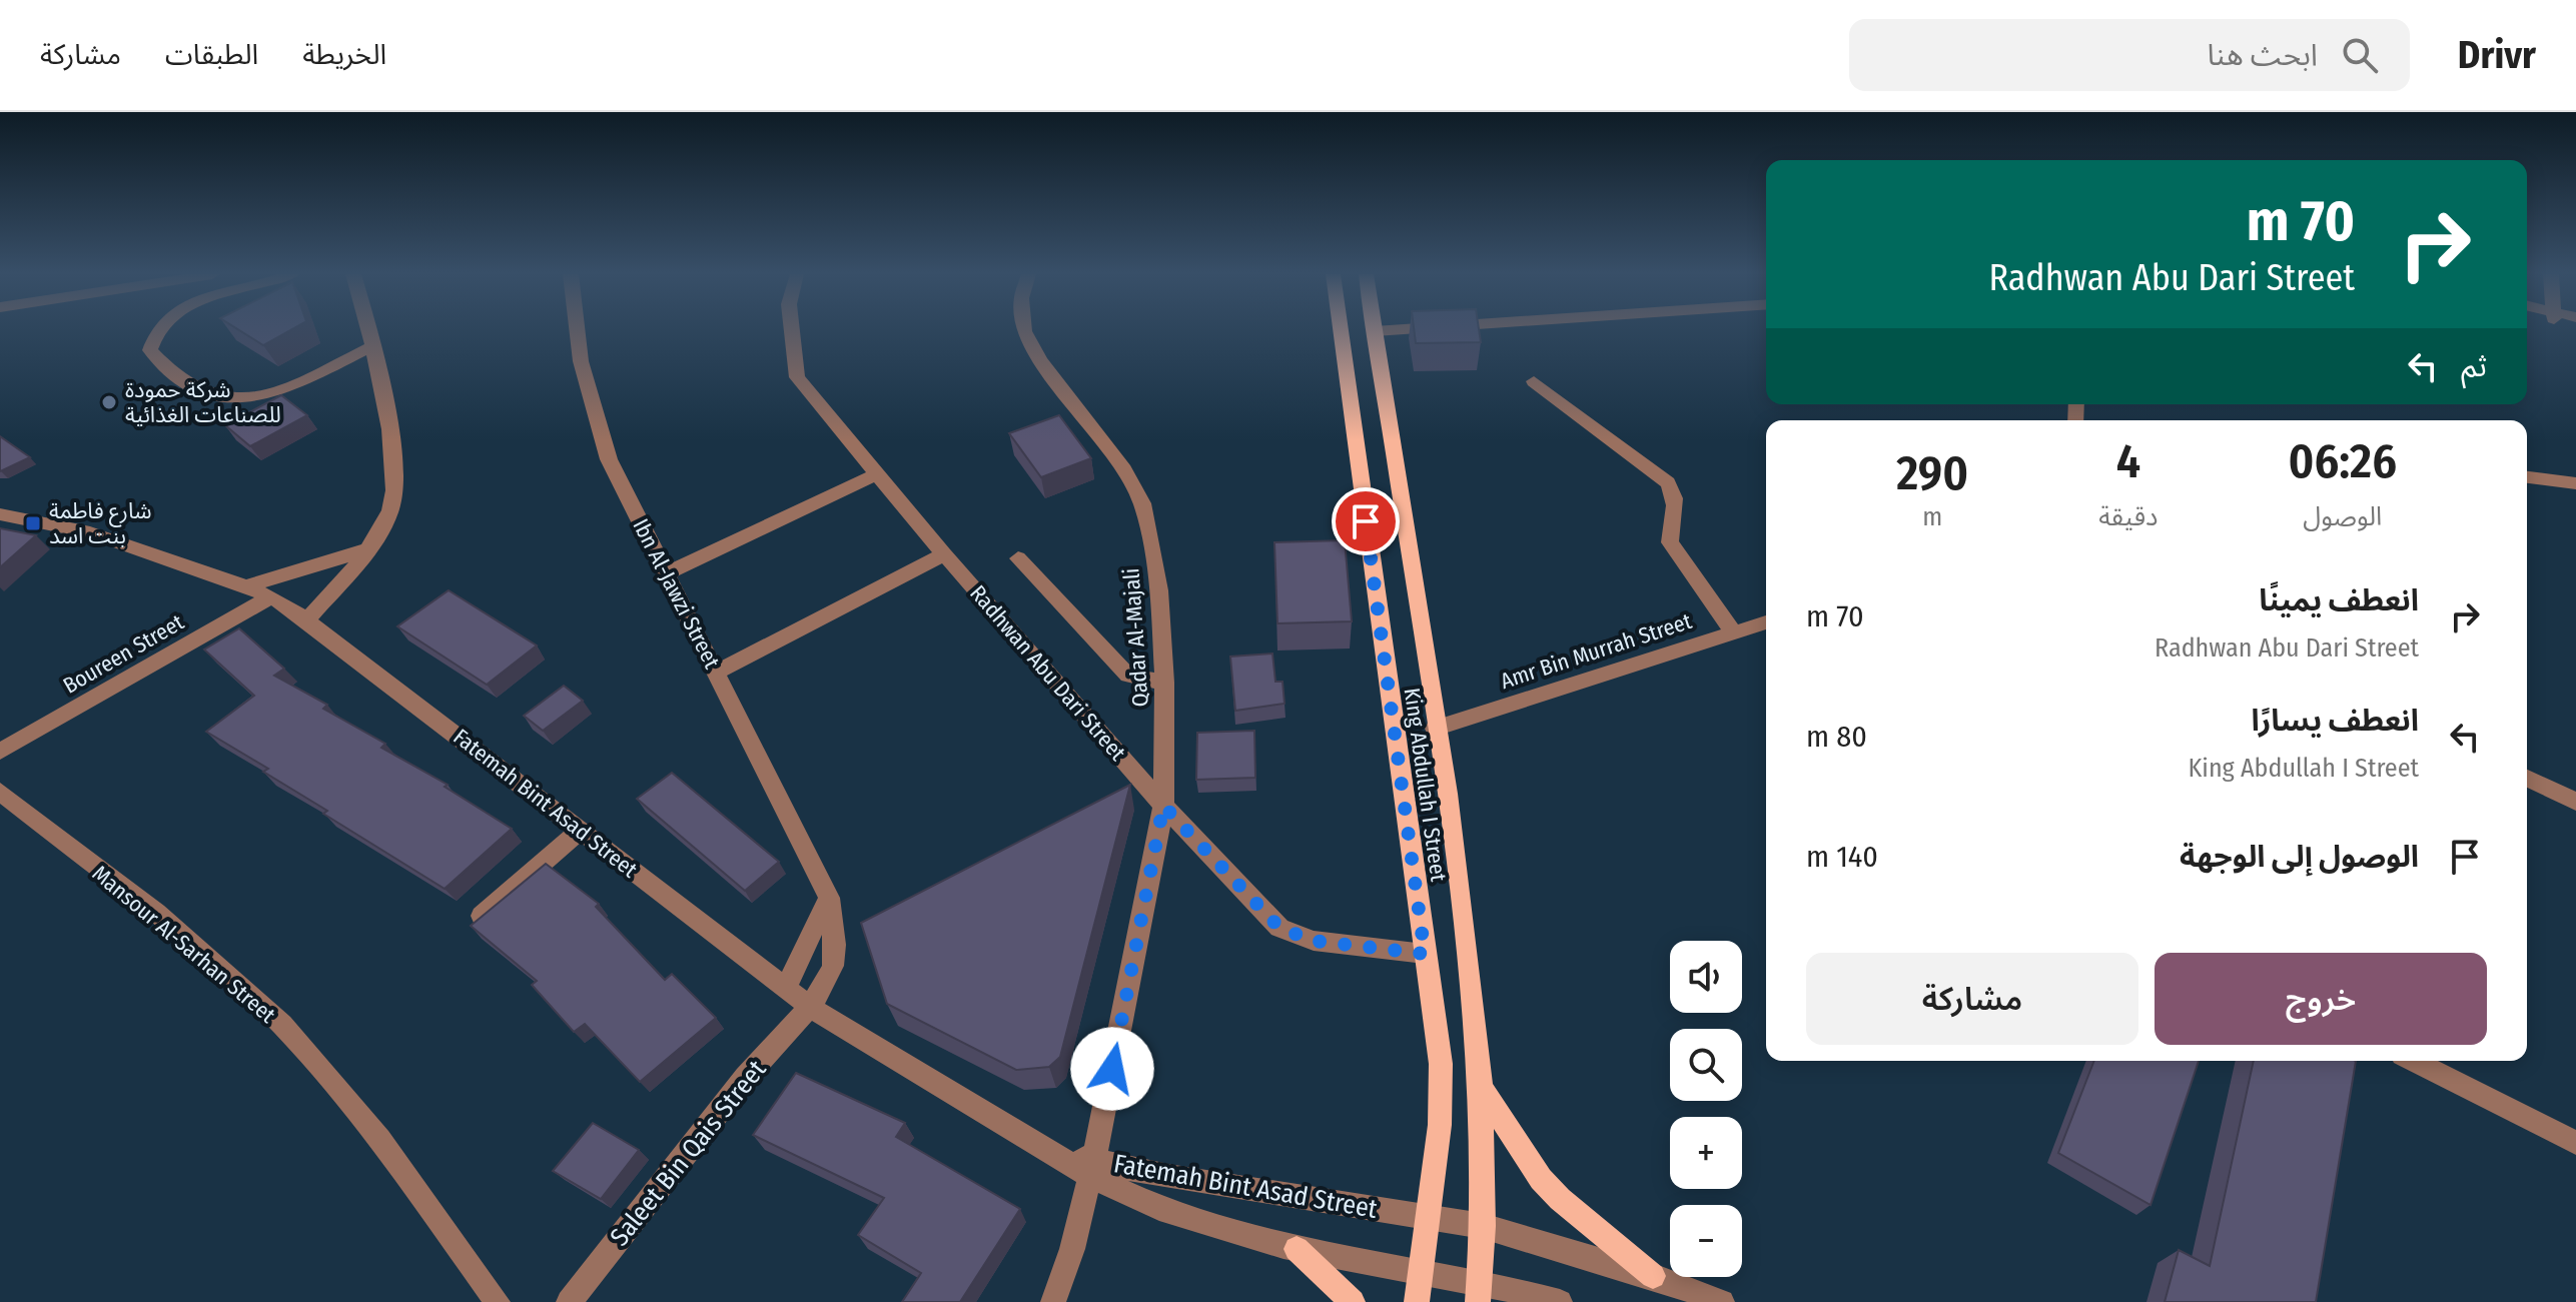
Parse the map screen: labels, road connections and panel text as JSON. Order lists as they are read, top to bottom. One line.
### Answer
{"streets":{"main road":["King Abdullah I Street"],"street":["Ibn Al-Jawzi Street","Qadar Al-Majali","Amr Bin Murrah Street","Boureen Street","Radhwan Abu Dari Street","Fatemah Bint Asad Street","Mansour Al-Sarhan Street","Saleet Bin Qais Street"]},"crossings":[["Ibn Al-Jawzi Street","Fatemah Bint Asad Street"],["Ibn Al-Jawzi Street","Saleet Bin Qais Street"],["Qadar Al-Majali","Radhwan Abu Dari Street"],["Qadar Al-Majali","Fatemah Bint Asad Street"],["Amr Bin Murrah Street","King Abdullah I Street"],["Boureen Street","Fatemah Bint Asad Street"],["Radhwan Abu Dari Street","King Abdullah I Street"],["King Abdullah I Street","Fatemah Bint Asad Street"],["Fatemah Bint Asad Street","Saleet Bin Qais Street"]],"places":{"other":["شركة حمودة للصناعات الغذائية"],"transit":["شارع فاطمة بنت اسد"]},"page":{"header":"Drivr","search":"ابحث هنا","nav":["الخريطة","الطبقات","مشاركة"],"turn":["70 m","Radhwan Abu Dari Street"],"then":"ثم","eta":["06:26","الوصول","4","دقيقة","290","m"],"list":[{"name":"انعطف يمينًا","note":"Radhwan Abu Dari Street","value":"70 m"},{"name":"انعطف يسارًا","note":"King Abdullah I Street","value":"80 m"},{"name":"الوصول إلى الوجهة","value":"140 m"}],"buttons":["خروج","مشاركة"],"map_buttons":["+","−"]}}
